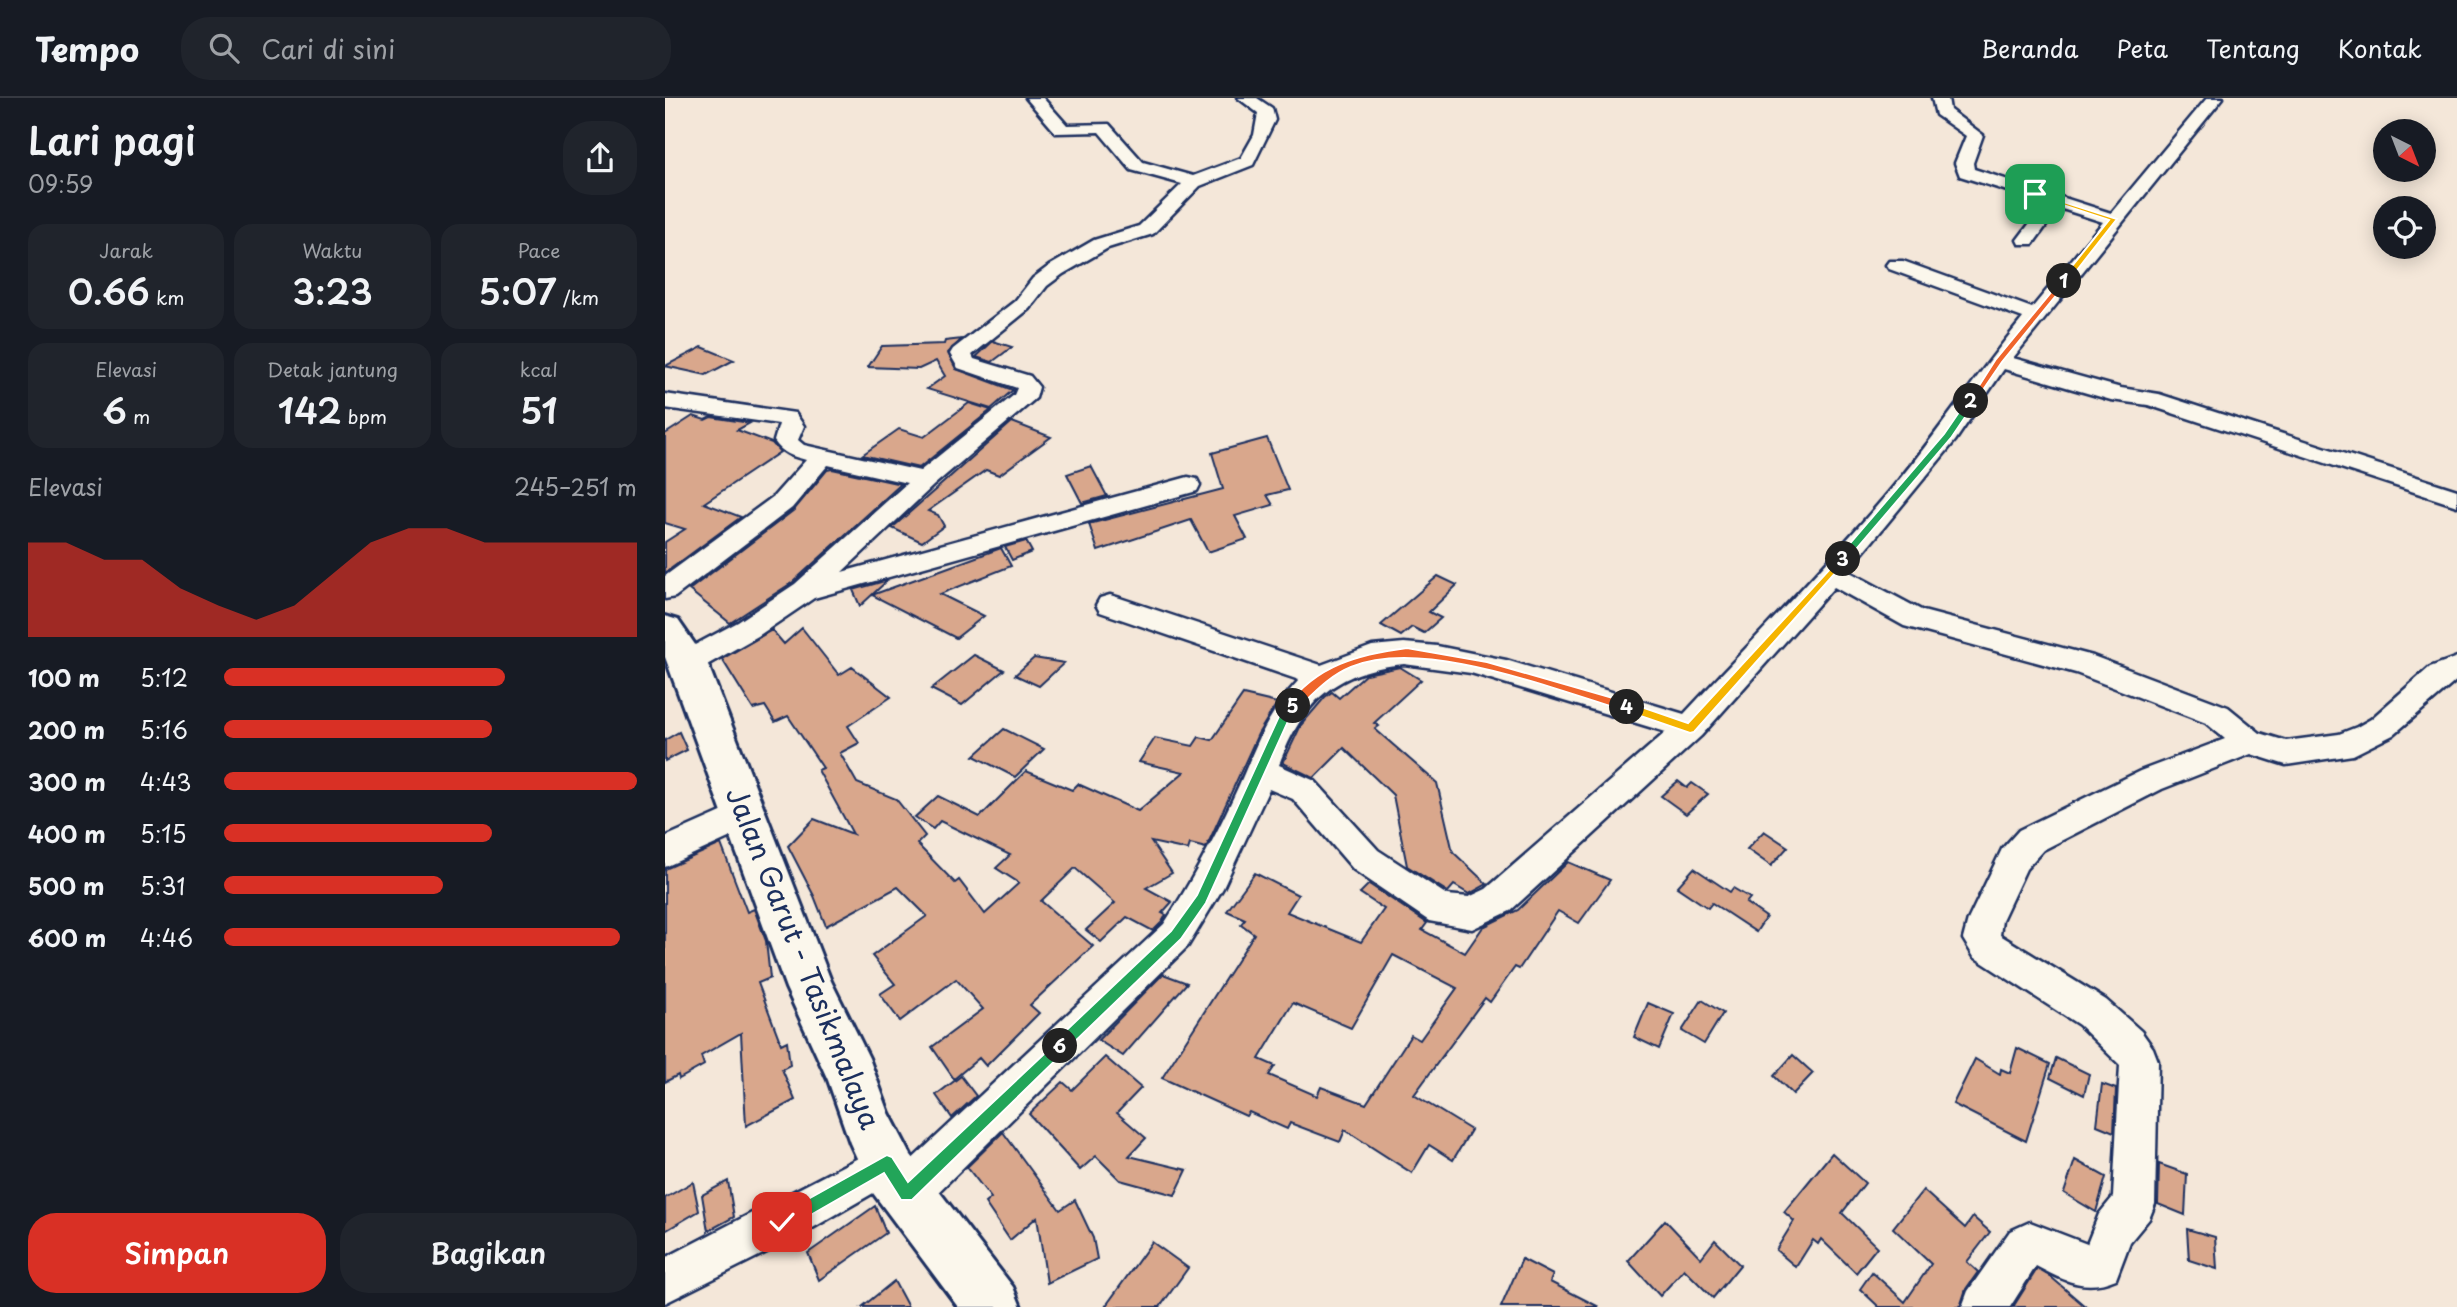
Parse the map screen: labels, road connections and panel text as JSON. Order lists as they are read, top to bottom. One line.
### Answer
{"streets":{"main road":["Jalan Garut - Tasikmalaya"]},"north":"bottom right","page":{"header":"Tempo","search":"Cari di sini","nav":["Beranda","Peta","Tentang","Kontak"],"heading":["Lari pagi","09:59"],"stats":[["Jarak","0.66 km"],["Waktu","3:23"],["Pace","5:07 /km"],["Elevasi","6 m"],["Detak jantung","142 bpm"],["kcal","51"]],"pins":["1","2","3","5","4","6"],"chart":["Elevasi","245–251 m"],"list":[{"name":"100 m","note":"5:12"},{"name":"200 m","note":"5:16"},{"name":"300 m","note":"4:43"},{"name":"400 m","note":"5:15"},{"name":"500 m","note":"5:31"},{"name":"600 m","note":"4:46"}],"buttons":["Simpan","Bagikan"]}}
